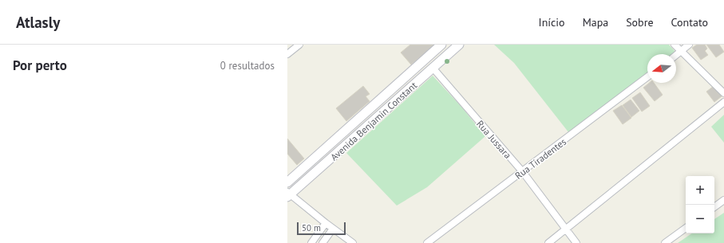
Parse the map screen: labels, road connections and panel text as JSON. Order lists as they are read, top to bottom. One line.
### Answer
{"streets":{"street":["Avenida Benjamin Constant","Rua Jussara","Rua Tiradentes"]},"crossings":[["Avenida Benjamin Constant","Rua Jussara"],["Rua Jussara","Rua Tiradentes"]],"scale_bar":"50 m","north":"left","page":{"header":"Atlasly","nav":["Início","Mapa","Sobre","Contato"],"heading":["Por perto","0 resultados"],"map_buttons":["+","−"],"scale":"50 m"}}
